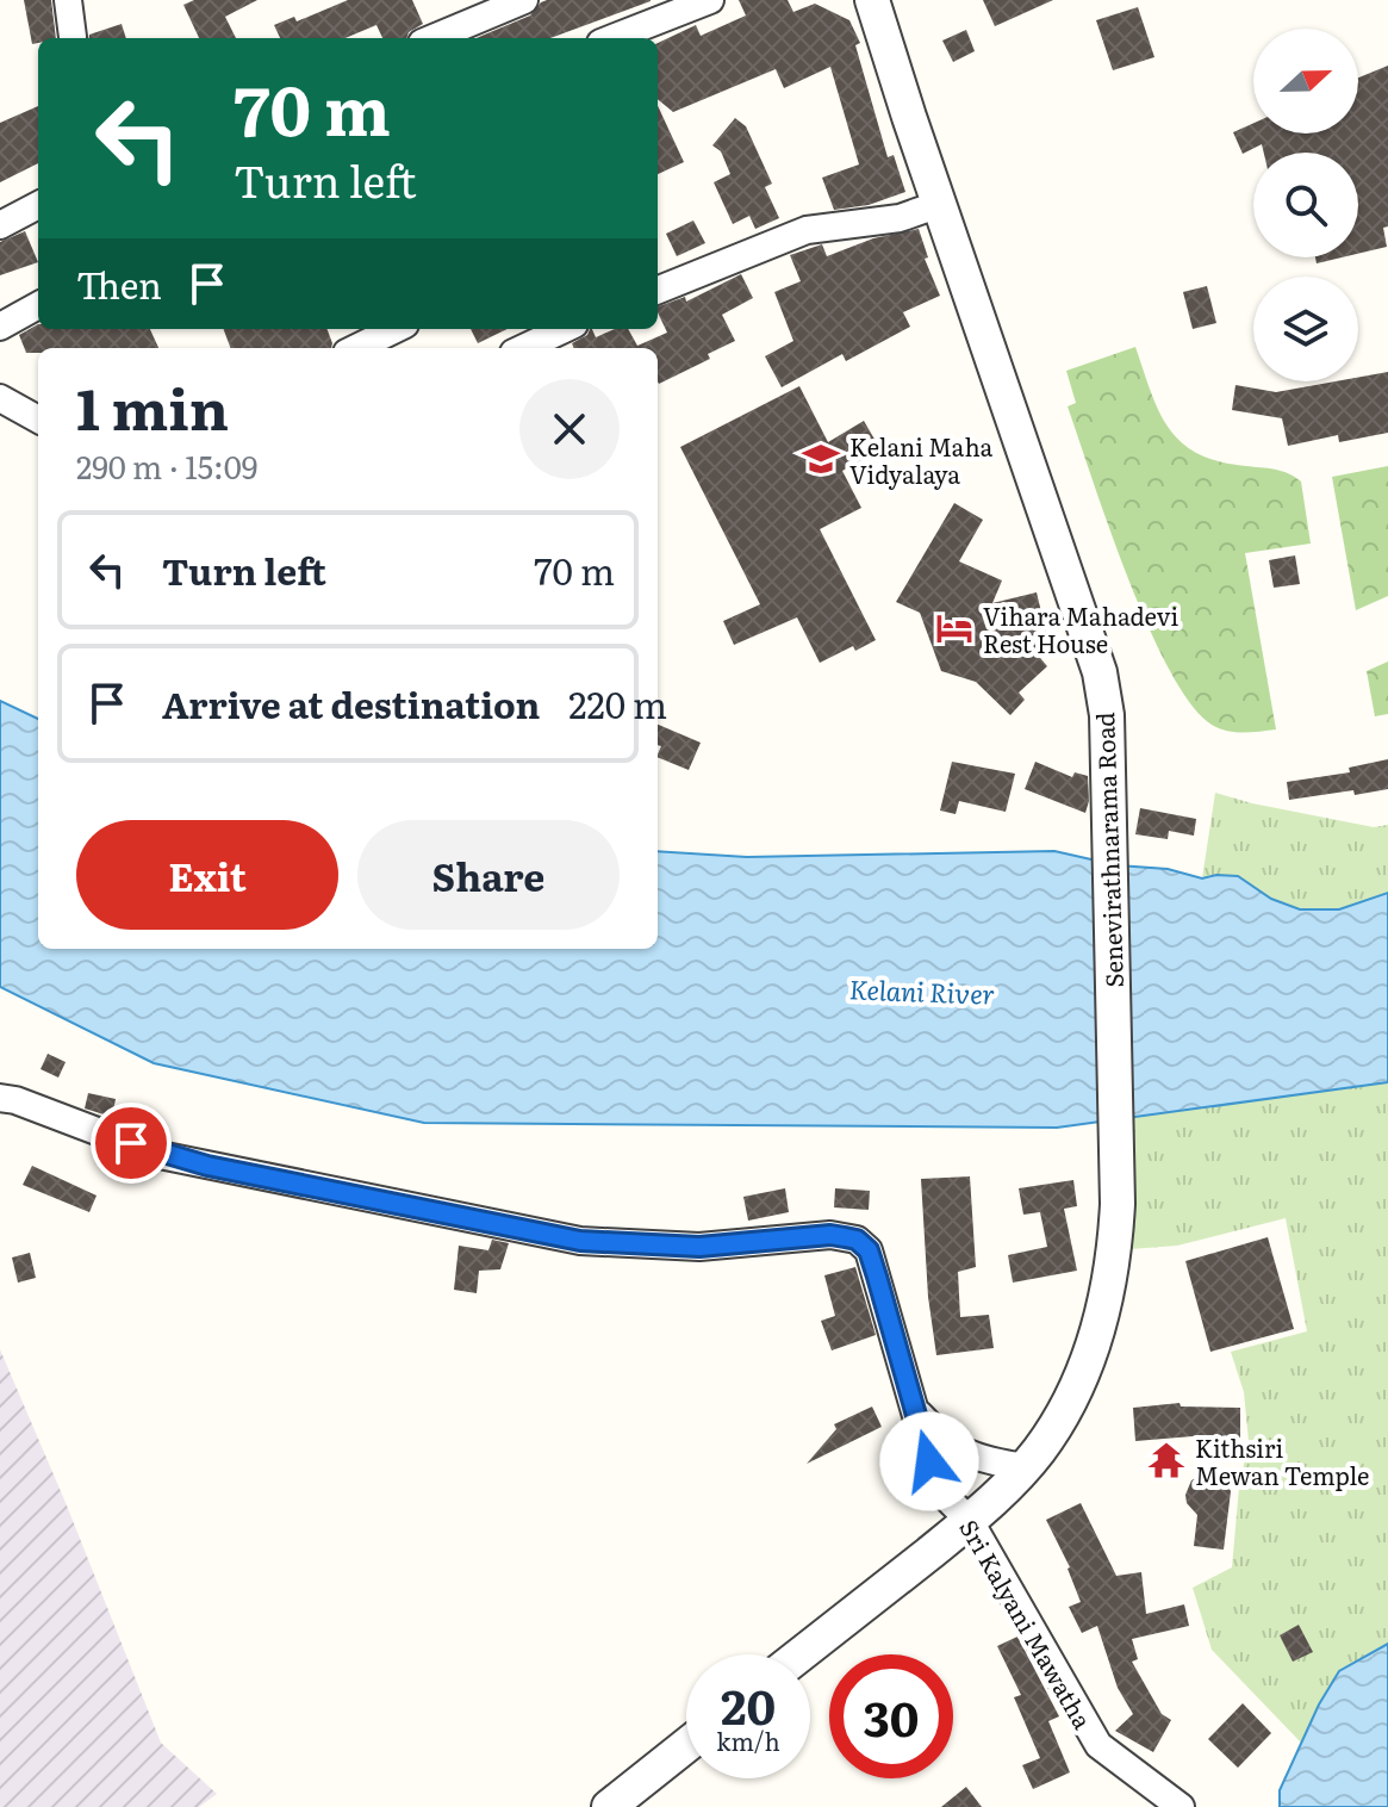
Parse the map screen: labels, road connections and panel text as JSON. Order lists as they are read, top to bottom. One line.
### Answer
{"streets":{"street":["Senevirathnarama Road","Sri Kalyani Mawatha"]},"crossings":[["Senevirathnarama Road","Sri Kalyani Mawatha"]],"water":["Kelani River"],"places":{"school or university":["Kelani Maha Vidyalaya"],"hotel":["Vihara Mahadevi Rest House"],"temple":["Kithsiri Mewan Temple"]},"north":"right","page":{"turn":["70 m","Turn left"],"then":"Then","heading":["1 min","290 m · 15:09"],"list":[{"name":"Turn left","value":"70 m"},{"name":"Arrive at destination","value":"220 m"}],"buttons":["Exit","Share"],"speed":"20 km/h","limit":"30"}}
